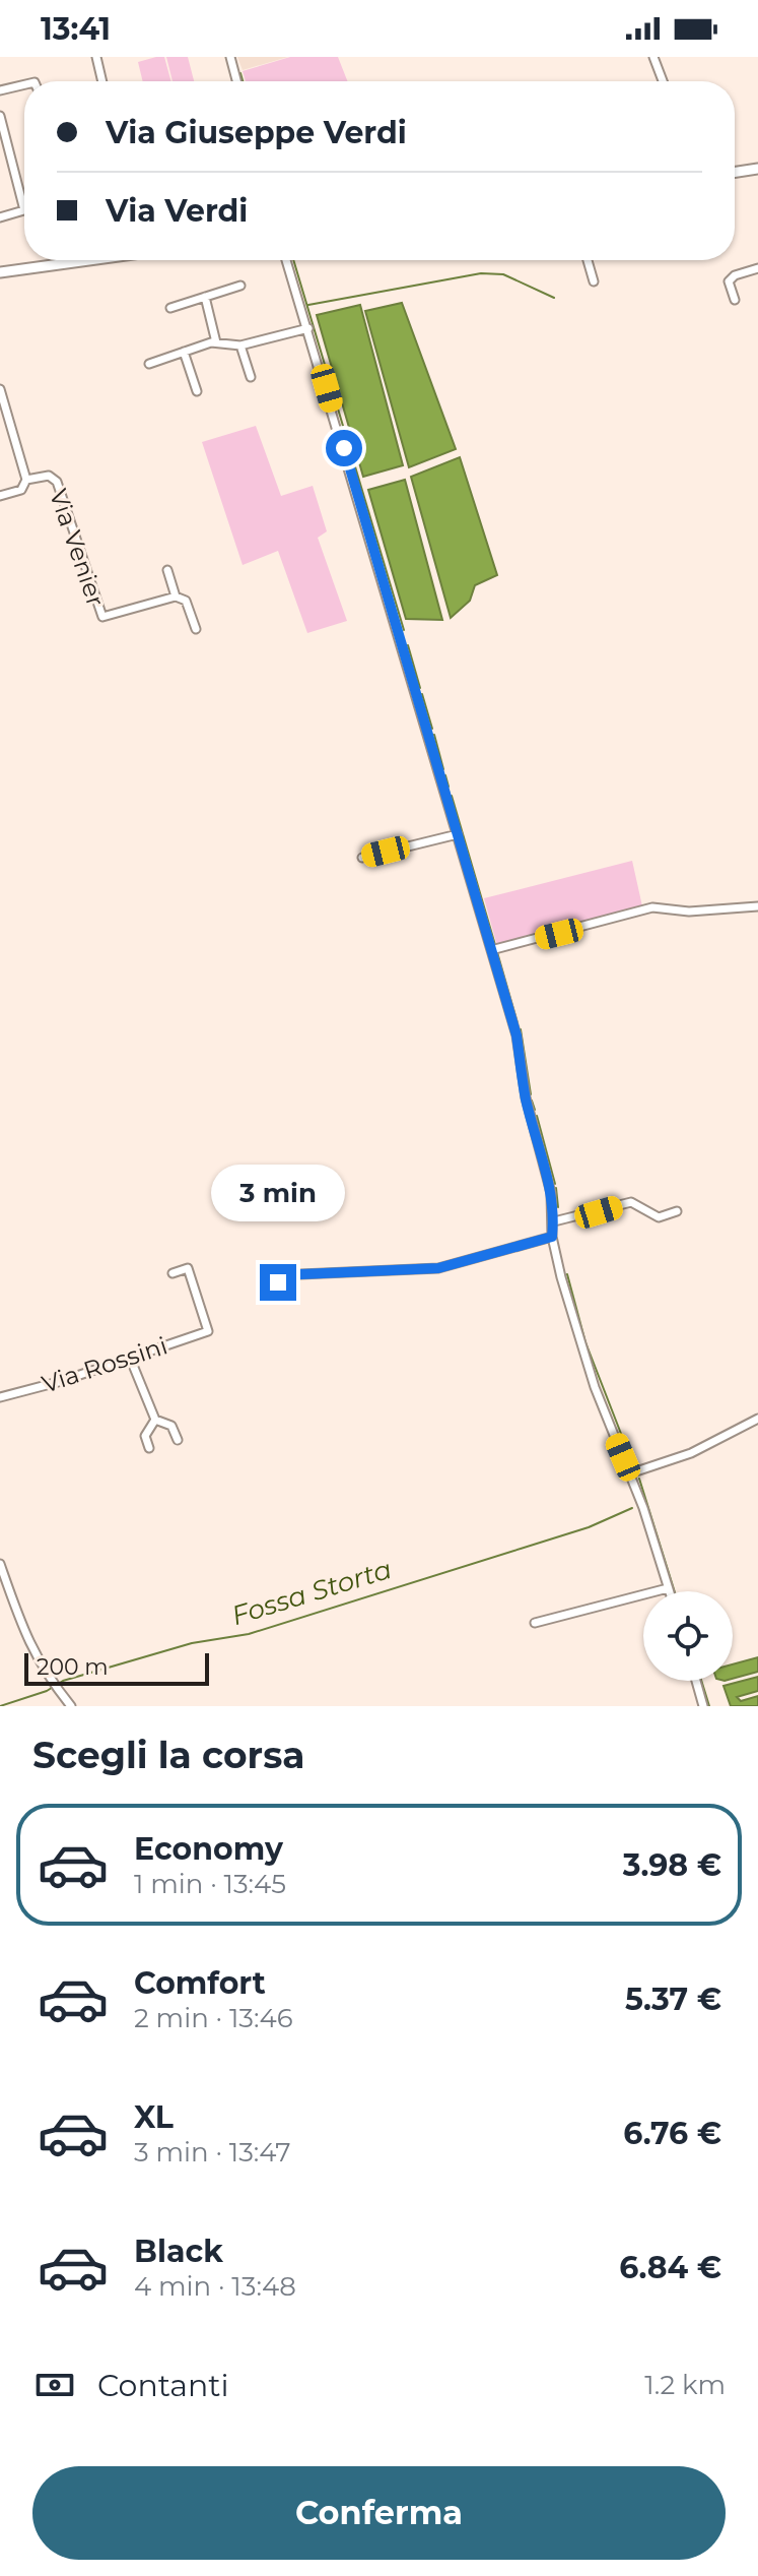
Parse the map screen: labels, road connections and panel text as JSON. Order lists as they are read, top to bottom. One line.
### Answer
{"streets":{"street":["Via Venier","Via Rossini"]},"water":["Fossa Storta"],"scale_bar":"200 m","page":{"status":"13:41","banner":["Via Giuseppe Verdi","Via Verdi"],"bubble":"3 min","scale":"200 m","heading":"Scegli la corsa","list":[{"name":"Economy","note":"1 min · 13:45","value":"3.98 €"},{"name":"Comfort","note":"2 min · 13:46","value":"5.37 €"},{"name":"XL","note":"3 min · 13:47","value":"6.76 €"},{"name":"Black","note":"4 min · 13:48","value":"6.84 €"}],"pay":["Contanti","1.2 km"],"buttons":"Conferma"}}
